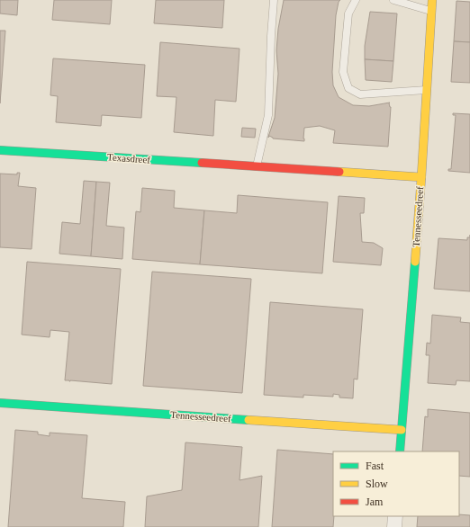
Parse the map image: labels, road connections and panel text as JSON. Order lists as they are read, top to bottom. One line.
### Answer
{"streets":{"street":["Texasdreef","Tennesseedreef"]},"crossings":[["Texasdreef","Tennesseedreef"]],"legend":["Fast","Slow","Jam"]}
